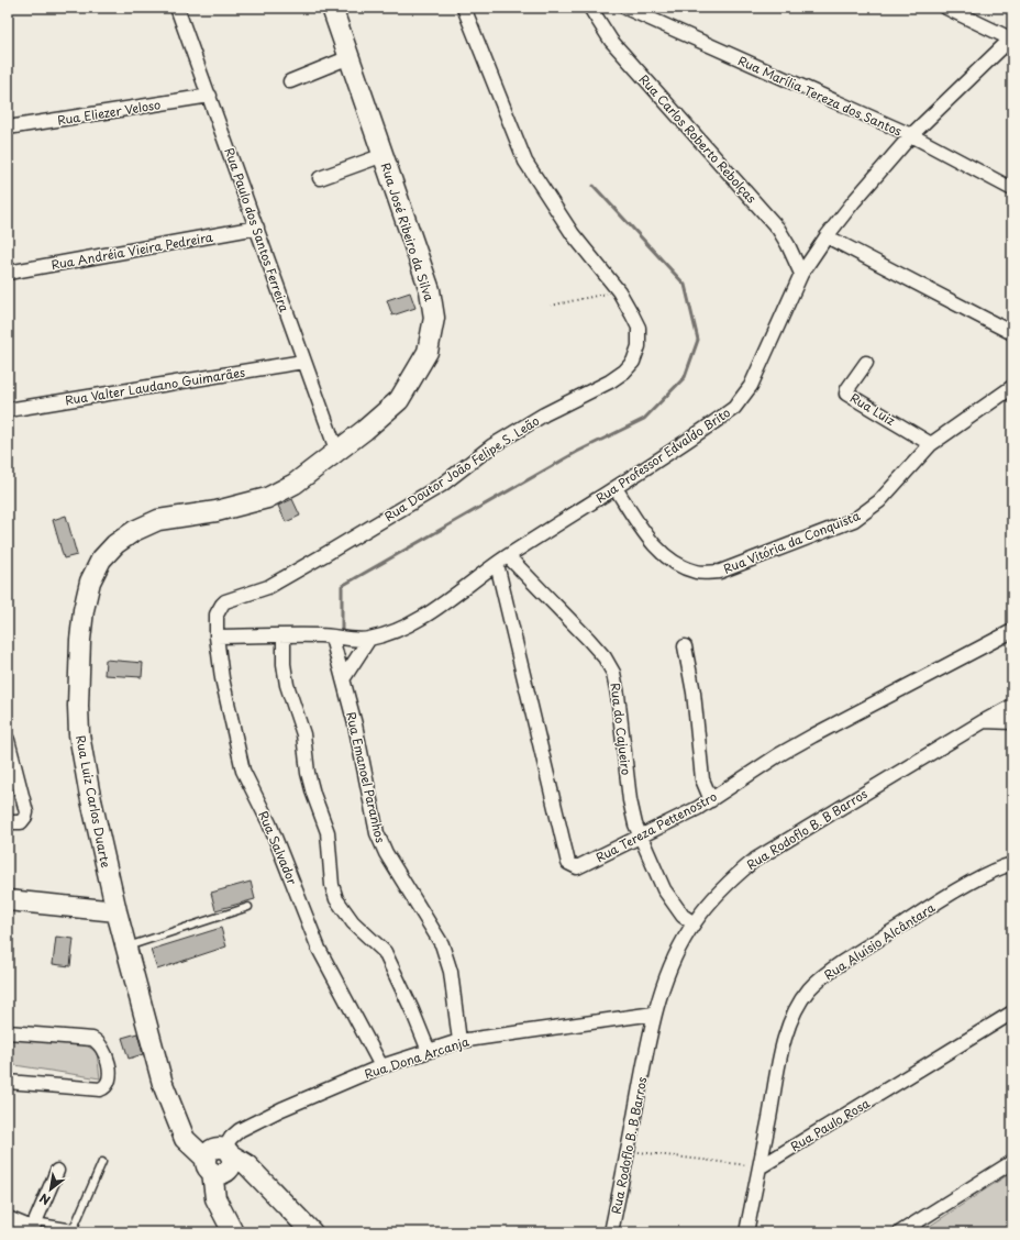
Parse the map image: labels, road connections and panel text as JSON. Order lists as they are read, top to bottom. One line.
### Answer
{"streets":{"street":["Rua Marília Tereza dos Santos","Rua Eliezer Veloso","Rua Carlos Roberto Rebolças","Rua Paulo dos Santos Ferreira","Rua José Ribeiro da Silva","Rua Andréia Vieira Pedreira","Rua Valter Laudano Guimarães","Rua Luiz","Rua Professor Edvaldo Brito","Rua Doutor João Felipe S. Leão","Rua Vitória da Conquista","Rua do Cajueiro","Rua Emanoel Paranhos","Rua Luiz Carlos Duarte","Rua Tereza Pettenostro","Rua Rodoflo B. B Barros","Rua Salvador","Rua Aluísio Alcântara","Rua Dona Arcanja","Rua Paulo Rosa"]},"crossings":[["Rua Marília Tereza dos Santos","Rua Professor Edvaldo Brito"],["Rua Eliezer Veloso","Rua Paulo dos Santos Ferreira"],["Rua Carlos Roberto Rebolças","Rua Professor Edvaldo Brito"],["Rua Paulo dos Santos Ferreira","Rua José Ribeiro da Silva"],["Rua Paulo dos Santos Ferreira","Rua Andréia Vieira Pedreira"],["Rua Paulo dos Santos Ferreira","Rua Valter Laudano Guimarães"],["Rua Paulo dos Santos Ferreira","Rua Luiz Carlos Duarte"],["Rua José Ribeiro da Silva","Rua Luiz Carlos Duarte"],["Rua Luiz","Rua Vitória da Conquista"],["Rua Professor Edvaldo Brito","Rua Vitória da Conquista"],["Rua Professor Edvaldo Brito","Rua do Cajueiro"],["Rua Professor Edvaldo Brito","Rua Emanoel Paranhos"],["Rua Professor Edvaldo Brito","Rua Tereza Pettenostro"],["Rua Professor Edvaldo Brito","Rua Salvador"],["Rua Doutor João Felipe S. Leão","Rua Salvador"],["Rua do Cajueiro","Rua Tereza Pettenostro"],["Rua do Cajueiro","Rua Rodoflo B. B Barros"],["Rua Emanoel Paranhos","Rua Dona Arcanja"],["Rua Luiz Carlos Duarte","Rua Dona Arcanja"],["Rua Rodoflo B. B Barros","Rua Dona Arcanja"],["Rua Salvador","Rua Dona Arcanja"],["Rua Aluísio Alcântara","Rua Paulo Rosa"]],"north":"bottom left"}
